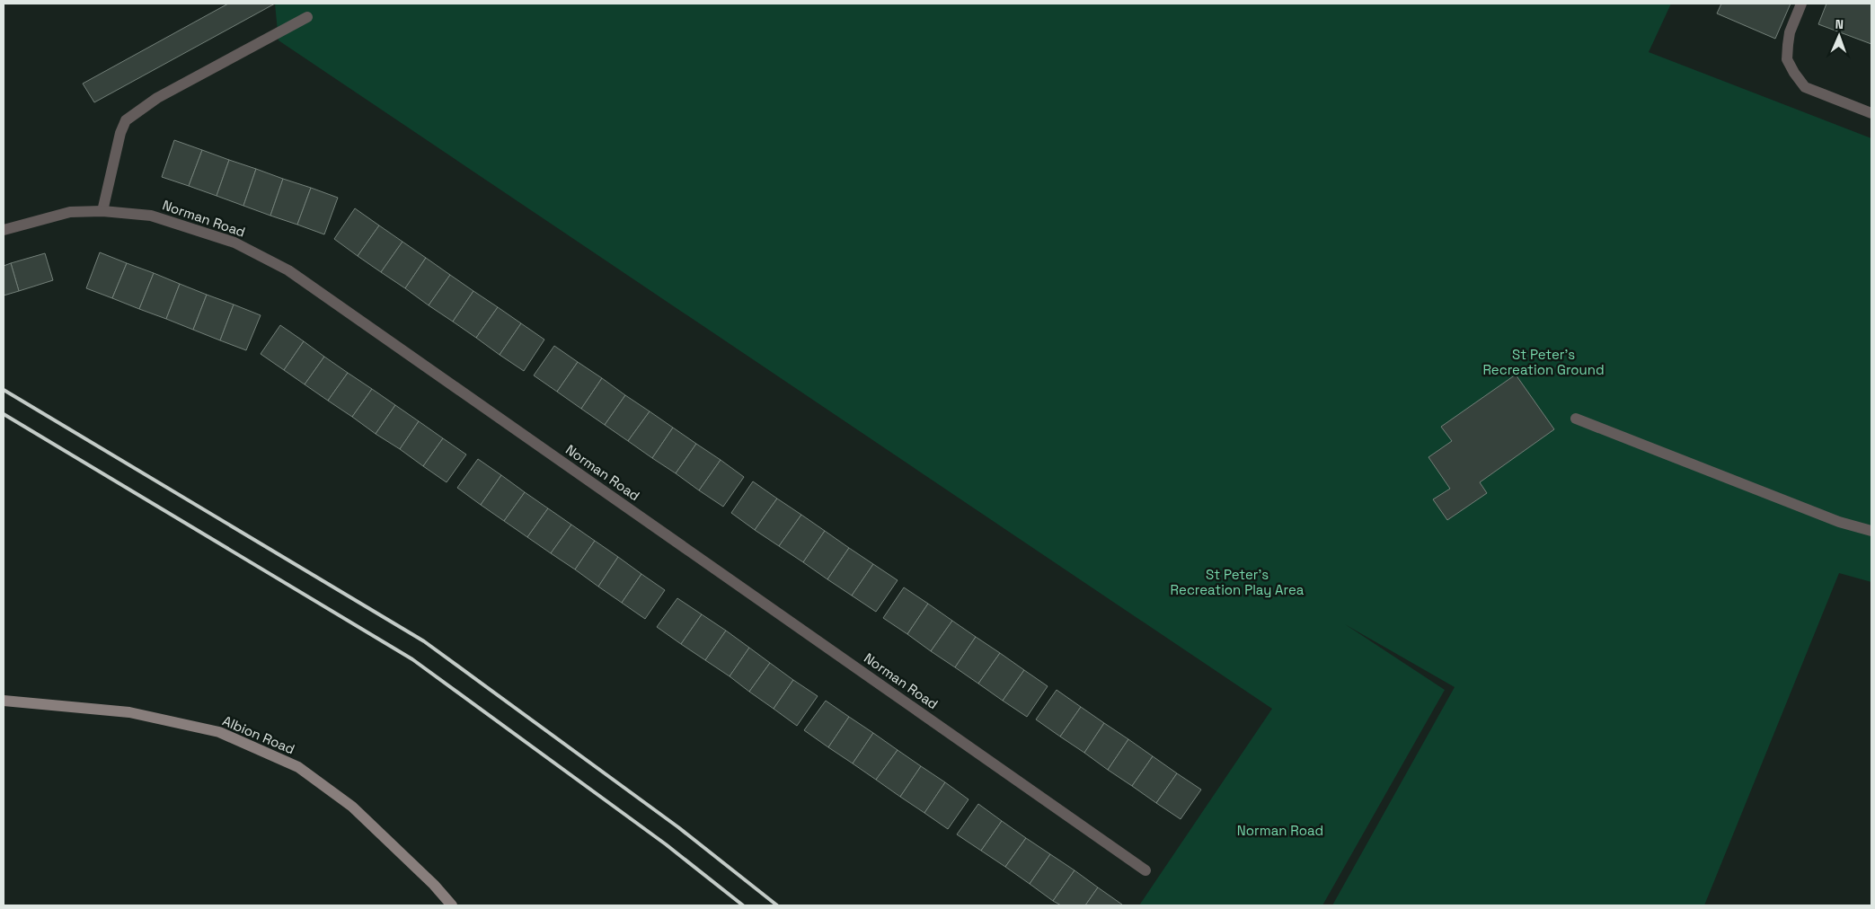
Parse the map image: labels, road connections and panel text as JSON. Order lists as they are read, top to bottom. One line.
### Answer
{"streets":{"main road":["Albion Road"],"street":["Norman Road"]},"parks":["St Peter's Recreation Ground","St Peter's Recreation Play Area","Norman Road"],"north":"top"}
